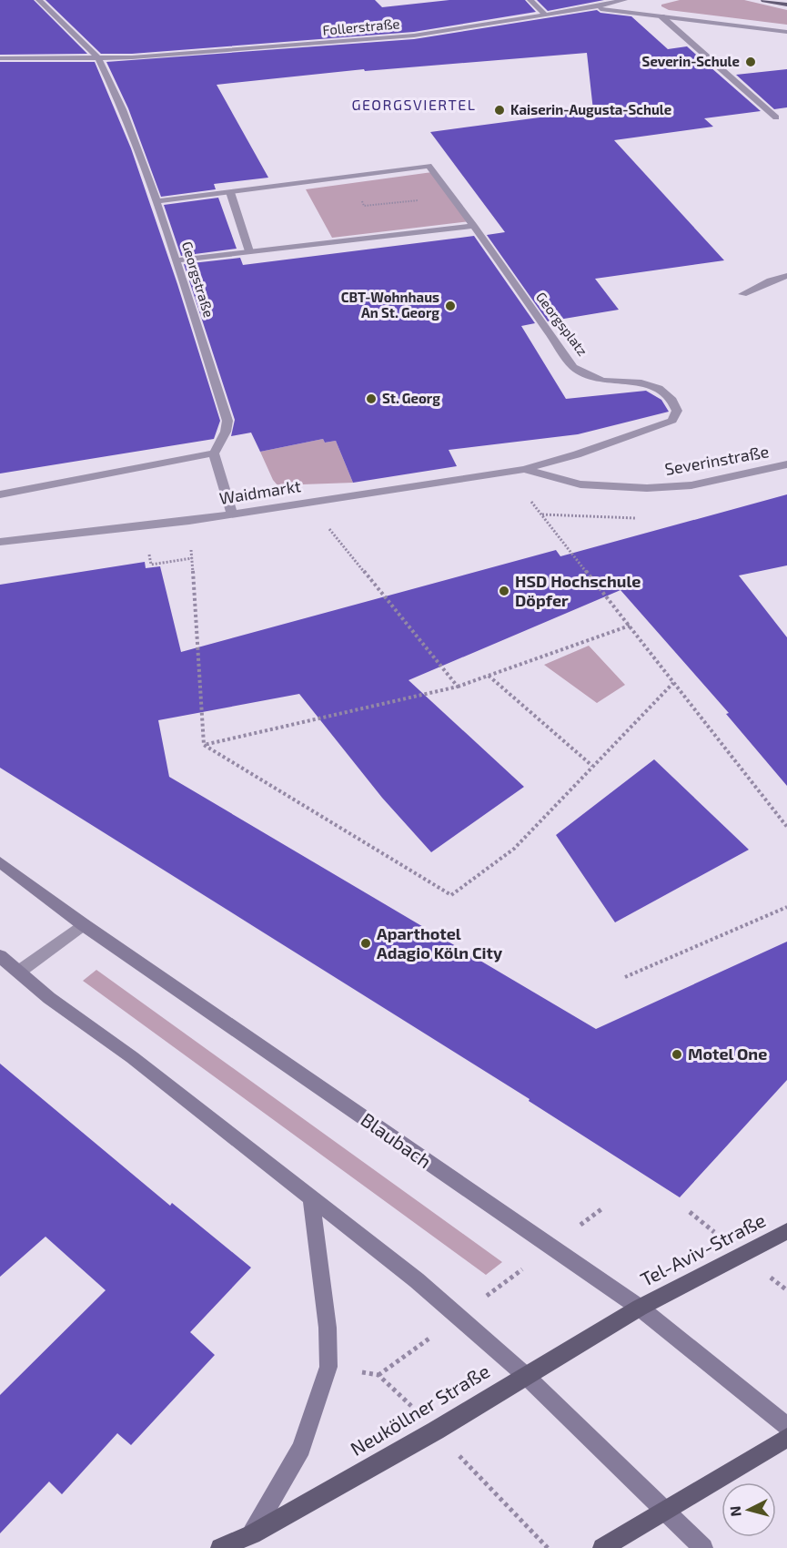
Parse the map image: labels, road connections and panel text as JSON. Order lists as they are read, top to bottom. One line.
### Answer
{"streets":{"main road":["Blaubach","Tel-Aviv-Straße","Neuköllner Straße"],"street":["Follerstraße","Georgstraße","Georgsplatz","Severinstraße","Waidmarkt"]},"crossings":[["Follerstraße","Georgstraße"],["Georgstraße","Georgsplatz"],["Georgsplatz","Severinstraße"],["Georgsplatz","Waidmarkt"],["Severinstraße","Waidmarkt"],["Blaubach","Tel-Aviv-Straße"],["Blaubach","Neuköllner Straße"],["Tel-Aviv-Straße","Neuköllner Straße"]],"districts":["GEORGSVIERTEL"],"places":["Severin-Schule","Kaiserin-Augusta-Schule","CBT-Wohnhaus An St. Georg","St. Georg","HSD Hochschule Döpfer","Aparthotel Adagio Köln City","Motel One"],"north":"left"}
